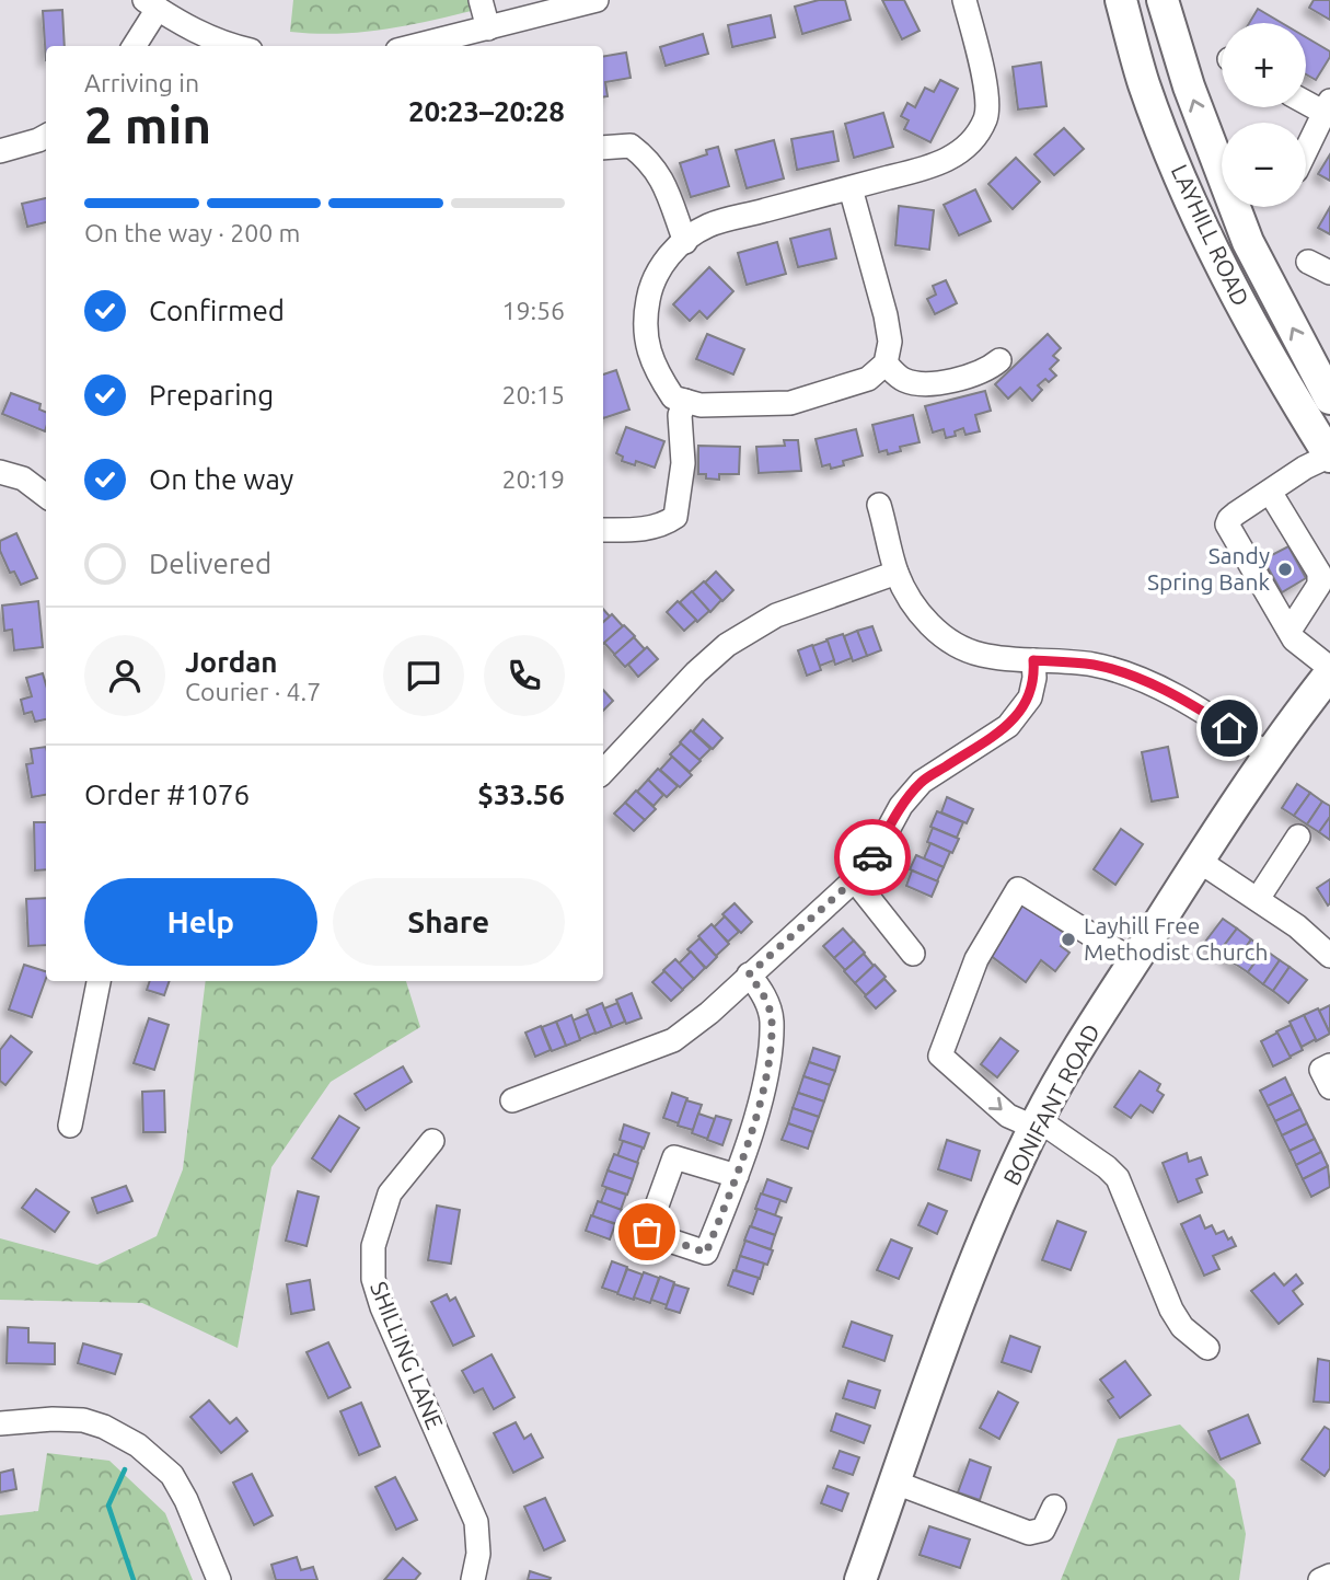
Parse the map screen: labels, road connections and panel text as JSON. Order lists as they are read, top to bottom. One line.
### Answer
{"streets":{"main road":["LAYHILL ROAD","BONIFANT ROAD"],"street":["SHILLING LANE"]},"places":["Sandy Spring Bank","Layhill Free Methodist Church"],"page":{"map_buttons":["+","−"],"heading":["2 min","Arriving in","20:23–20:28"],"panel":["Jordan","Courier · 4.7","Order #1076","$33.56"],"bar":"On the way · 200 m","list":[["Confirmed","19:56"],["Preparing","20:15"],["On the way","20:19"],"Delivered"],"buttons":["Help","Share"]}}
